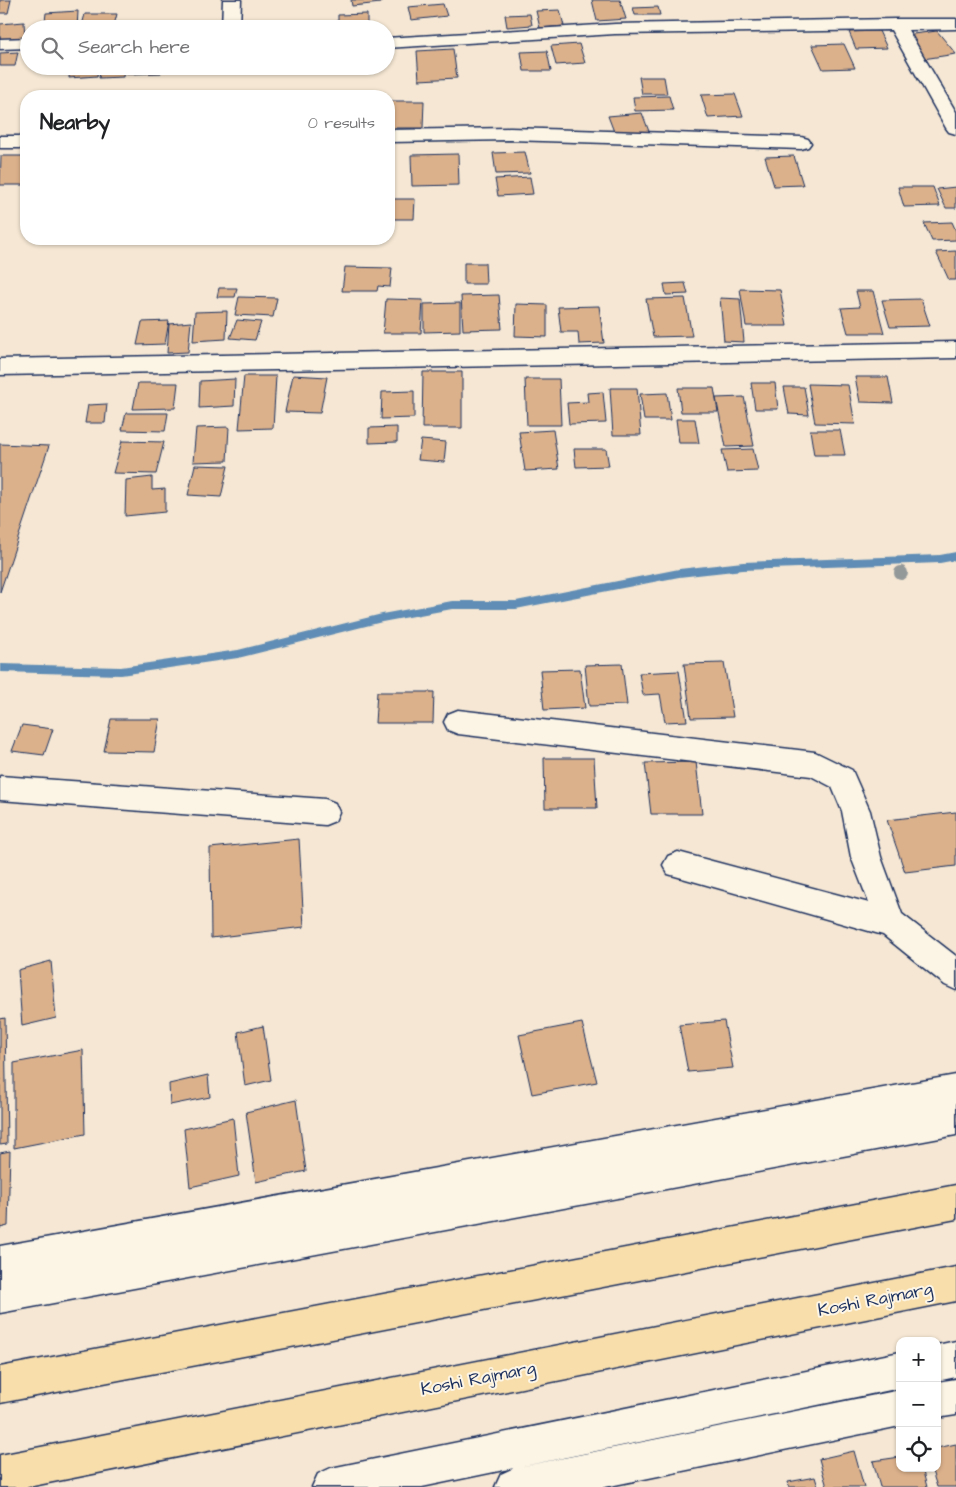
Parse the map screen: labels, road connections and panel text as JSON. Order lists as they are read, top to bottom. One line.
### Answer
{"streets":{"main road":["Koshi Rajmarg"]},"page":{"search":"Search here","heading":["Nearby","0 results"],"map_buttons":["+","−"]}}
